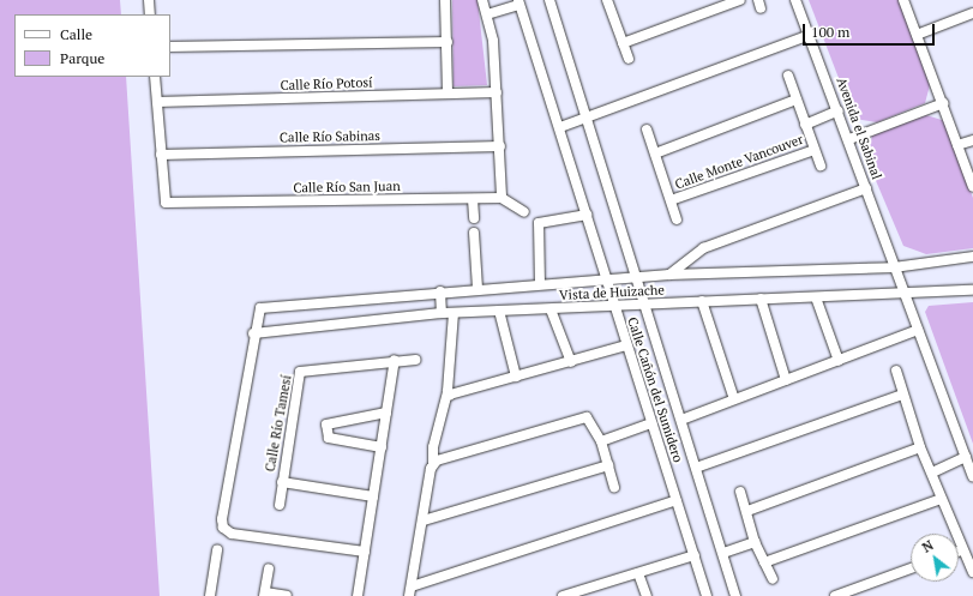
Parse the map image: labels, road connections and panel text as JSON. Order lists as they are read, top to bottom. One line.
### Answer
{"streets":{"street":["Calle Río Potosí","Avenida el Sabinal","Calle Río Sabinas","Calle Monte Vancouver","Calle Río San Juan","Vista de Huizache","Calle Cañón del Sumidero","Calle Río Tamesí"]},"crossings":[["Avenida el Sabinal","Vista de Huizache"],["Calle Río Sabinas","Calle Río San Juan"],["Vista de Huizache","Calle Cañón del Sumidero"]],"legend":["Calle","Parque"],"scale_bar":"100 m","north":"top left"}
